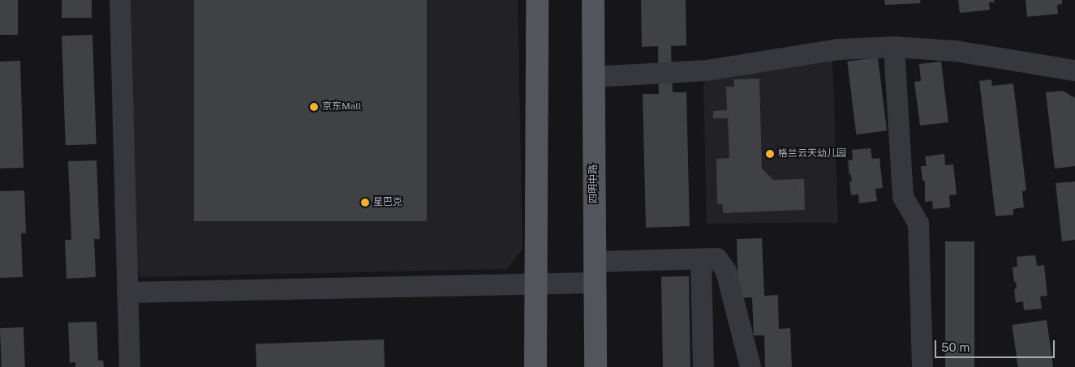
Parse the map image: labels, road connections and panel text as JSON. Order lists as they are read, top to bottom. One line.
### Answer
{"streets":{"main road":["四明中路"]},"places":["京东Mall","格兰云天幼儿园","星巴克"],"scale_bar":"50 m"}
